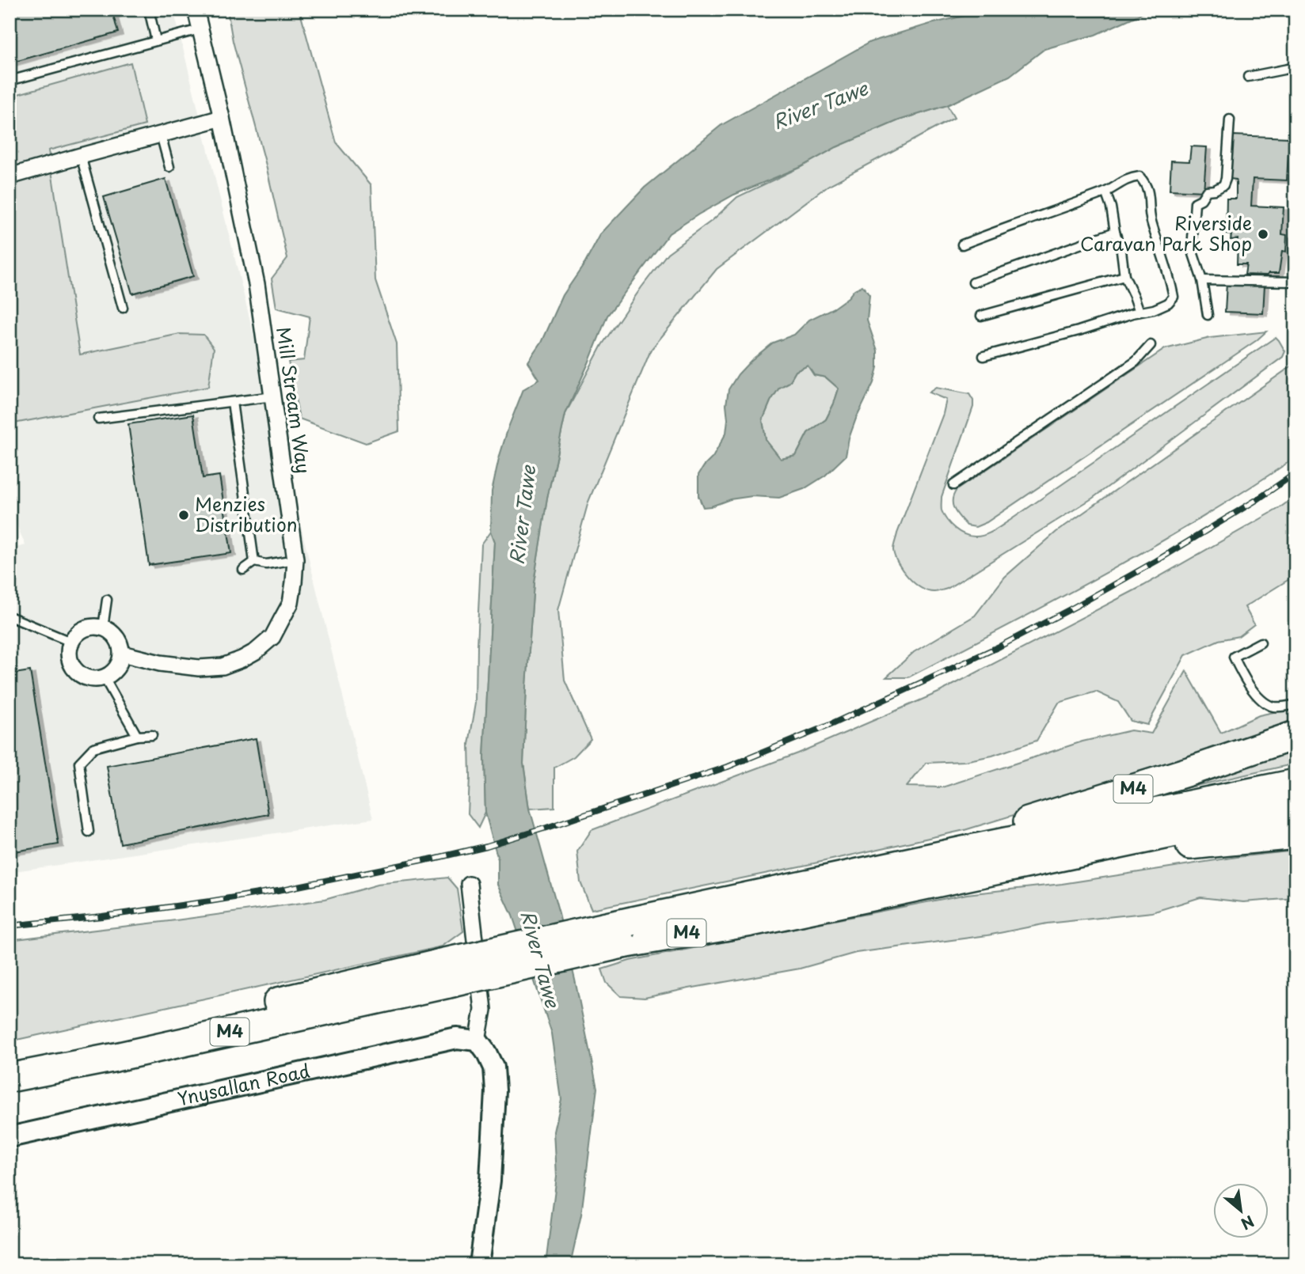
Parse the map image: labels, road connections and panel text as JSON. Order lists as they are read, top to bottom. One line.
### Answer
{"streets":{"highway":["M4"],"street":["Mill Stream Way","Ynysallan Road"]},"water":["River Tawe"],"places":["Riverside Caravan Park Shop","Menzies Distribution"],"north":"bottom right"}
